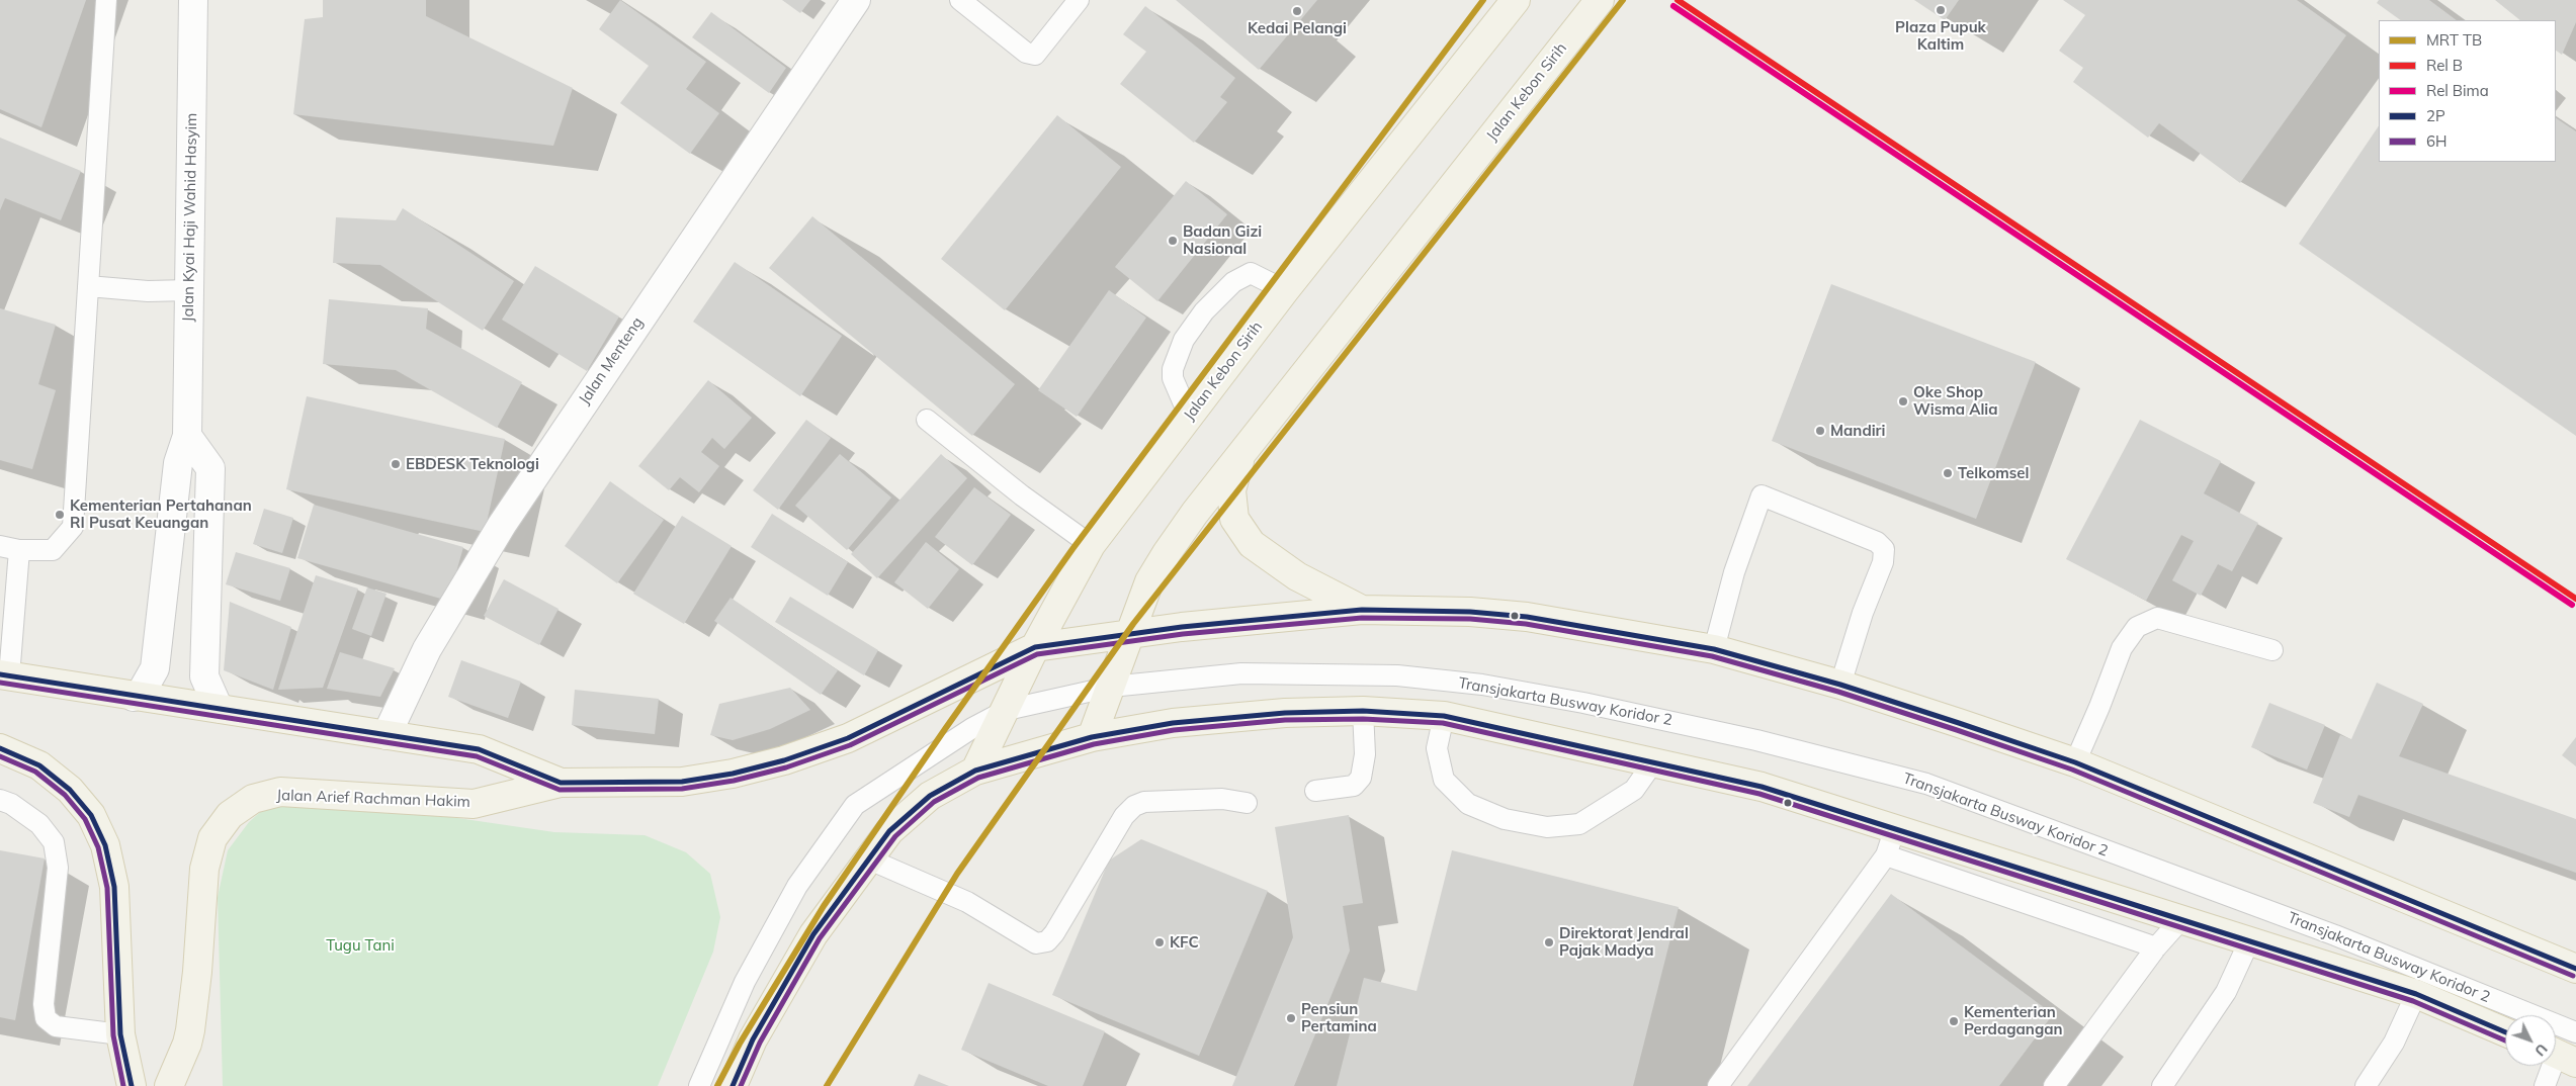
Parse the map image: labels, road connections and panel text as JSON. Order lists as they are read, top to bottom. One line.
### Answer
{"streets":{"main road":["Jalan Kebon Sirih","Jalan Arief Rachman Hakim"],"street":["Jalan Kyai Haji Wahid Hasyim","Jalan Menteng"],"lane":["Transjakarta Busway Koridor 2"]},"crossings":[["Jalan Kebon Sirih","Transjakarta Busway Koridor 2"]],"parks":["Tugu Tani"],"places":["Plaza Pupuk Kaltim","Kedai Pelangi","Badan Gizi Nasional","Oke Shop Wisma Alia","Mandiri","EBDESK Teknologi","Telkomsel","Kementerian Pertahanan RI Pusat Keuangan","KFC","Direktorat Jendral Pajak Madya","Pensiun Pertamina","Kementerian Perdagangan"],"lines":["metro line TB","rail line B","rail line Bima","transit line 2P","transit line 6H"],"legend":["MRT TB","Rel B","Rel Bima","2P","6H"],"north":"bottom right"}
